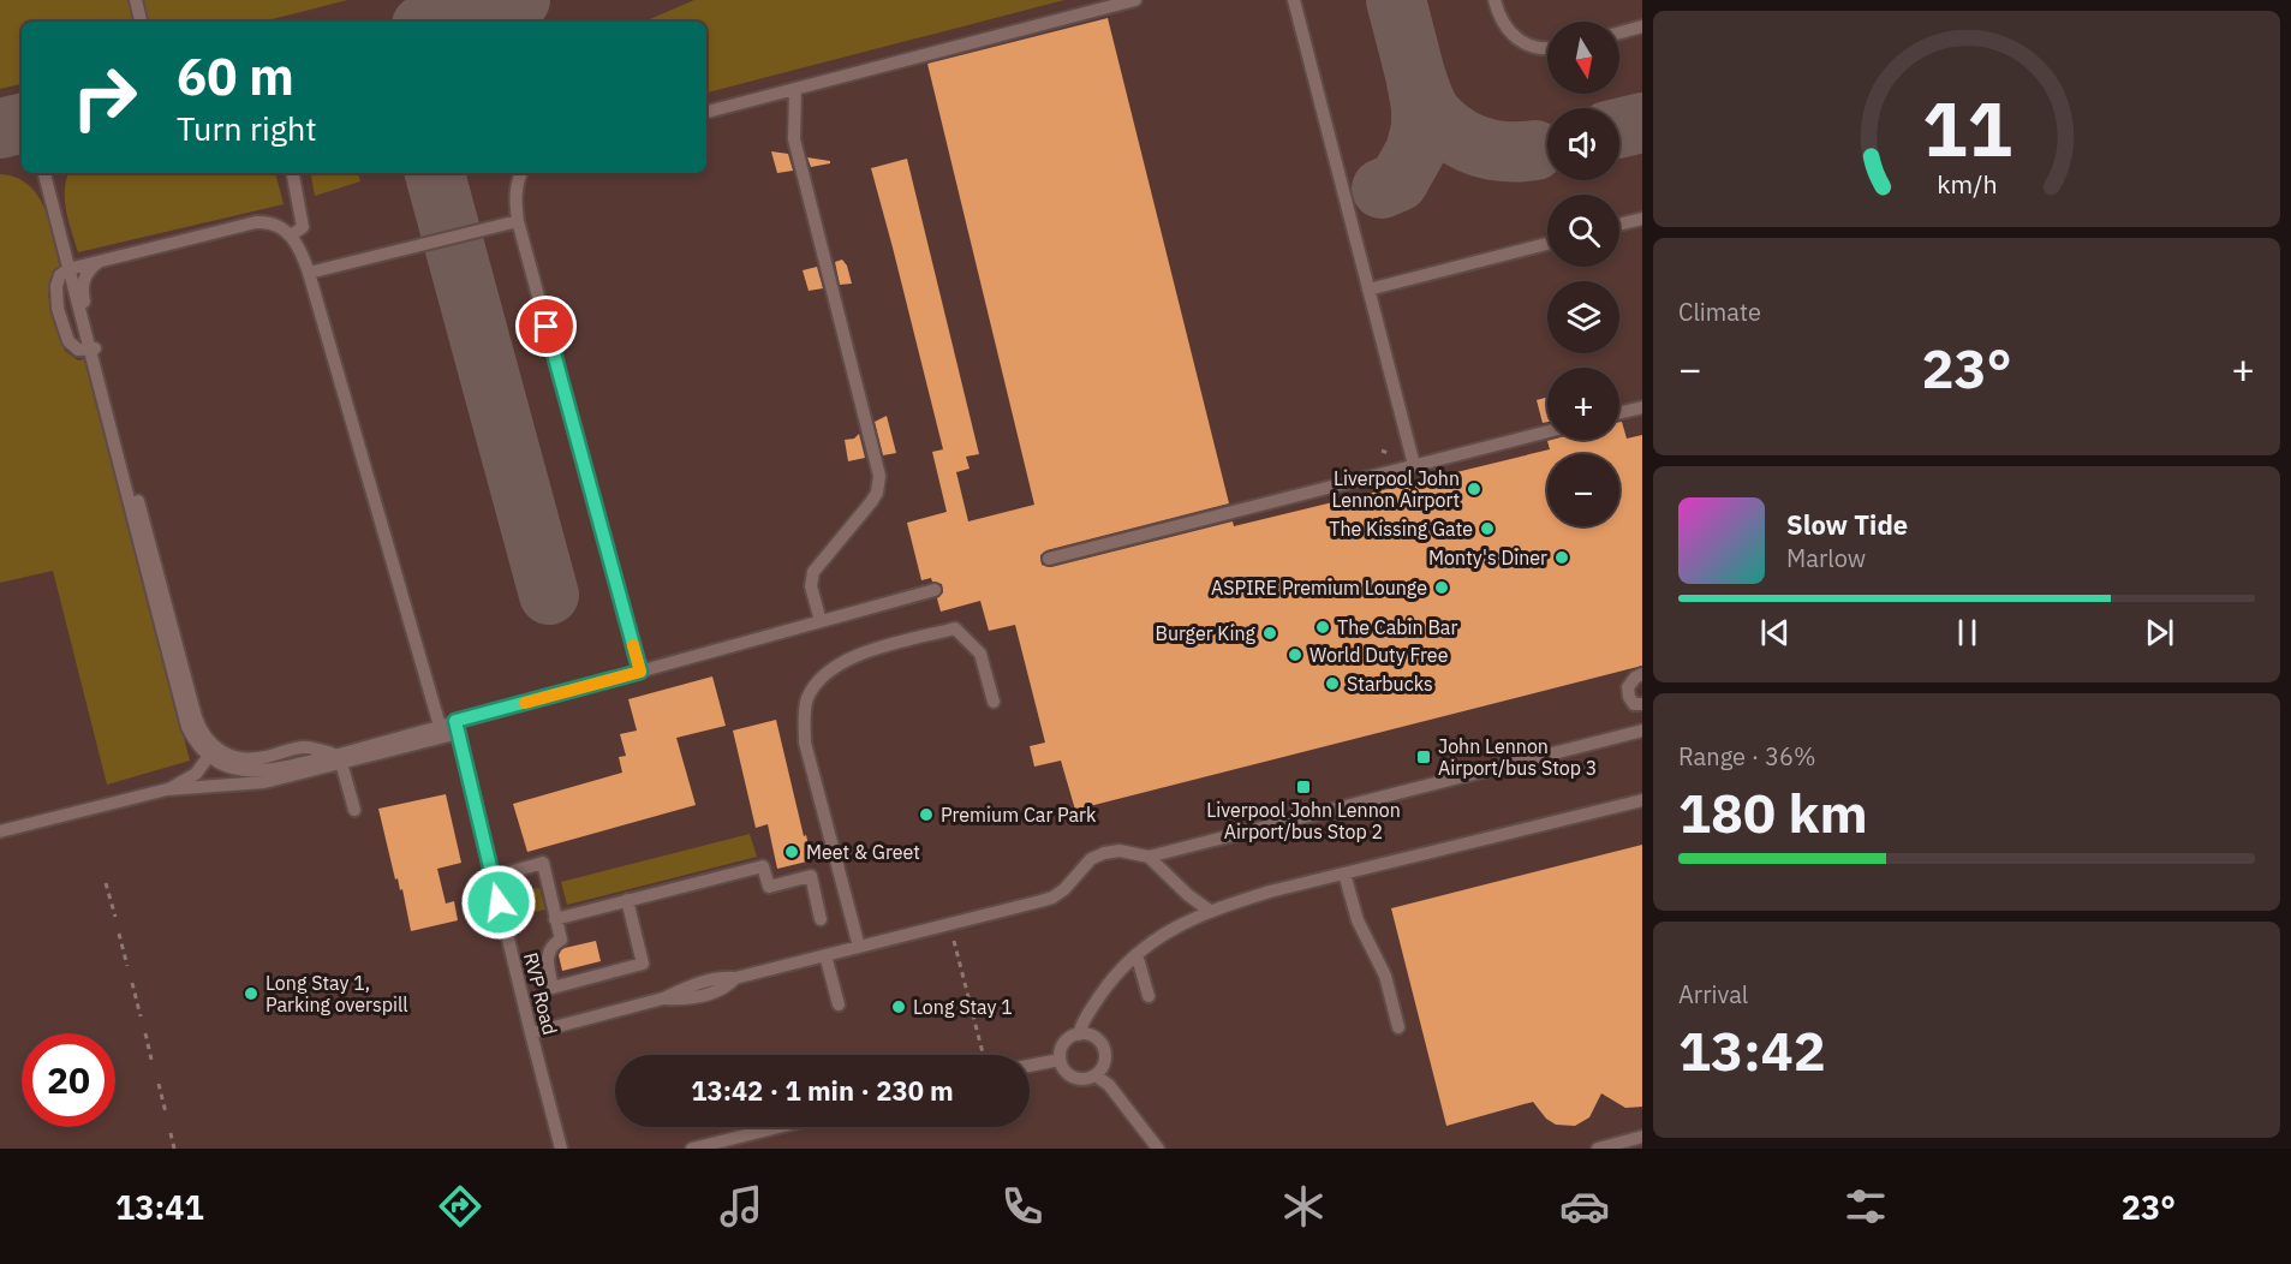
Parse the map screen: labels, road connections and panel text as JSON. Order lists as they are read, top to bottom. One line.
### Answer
{"streets":{"lane":["RVP Road"]},"places":{"other":["Liverpool John Lennon Airport","The Kissing Gate","Monty's Diner","ASPIRE Premium Lounge","The Cabin Bar","Burger King","World Duty Free","Starbucks","Premium Car Park","Meet & Greet","Long Stay 1, Parking overspill","Long Stay 1"],"transit":["John Lennon Airport/bus Stop 3","Liverpool John Lennon Airport/bus Stop 2"]},"north":"bottom","page":{"map_buttons":["+","−"],"turn":["60 m","Turn right"],"tile":["Climate",["Range · 36%","180 km"],["Arrival","13:42"]],"heat":["−","23°","+"],"song":["Slow Tide","Marlow"],"limit":"20","trip":"13:42 · 1 min · 230 m","tabs":["13:41","23°"],"gauge":["11","km/h"]}}
